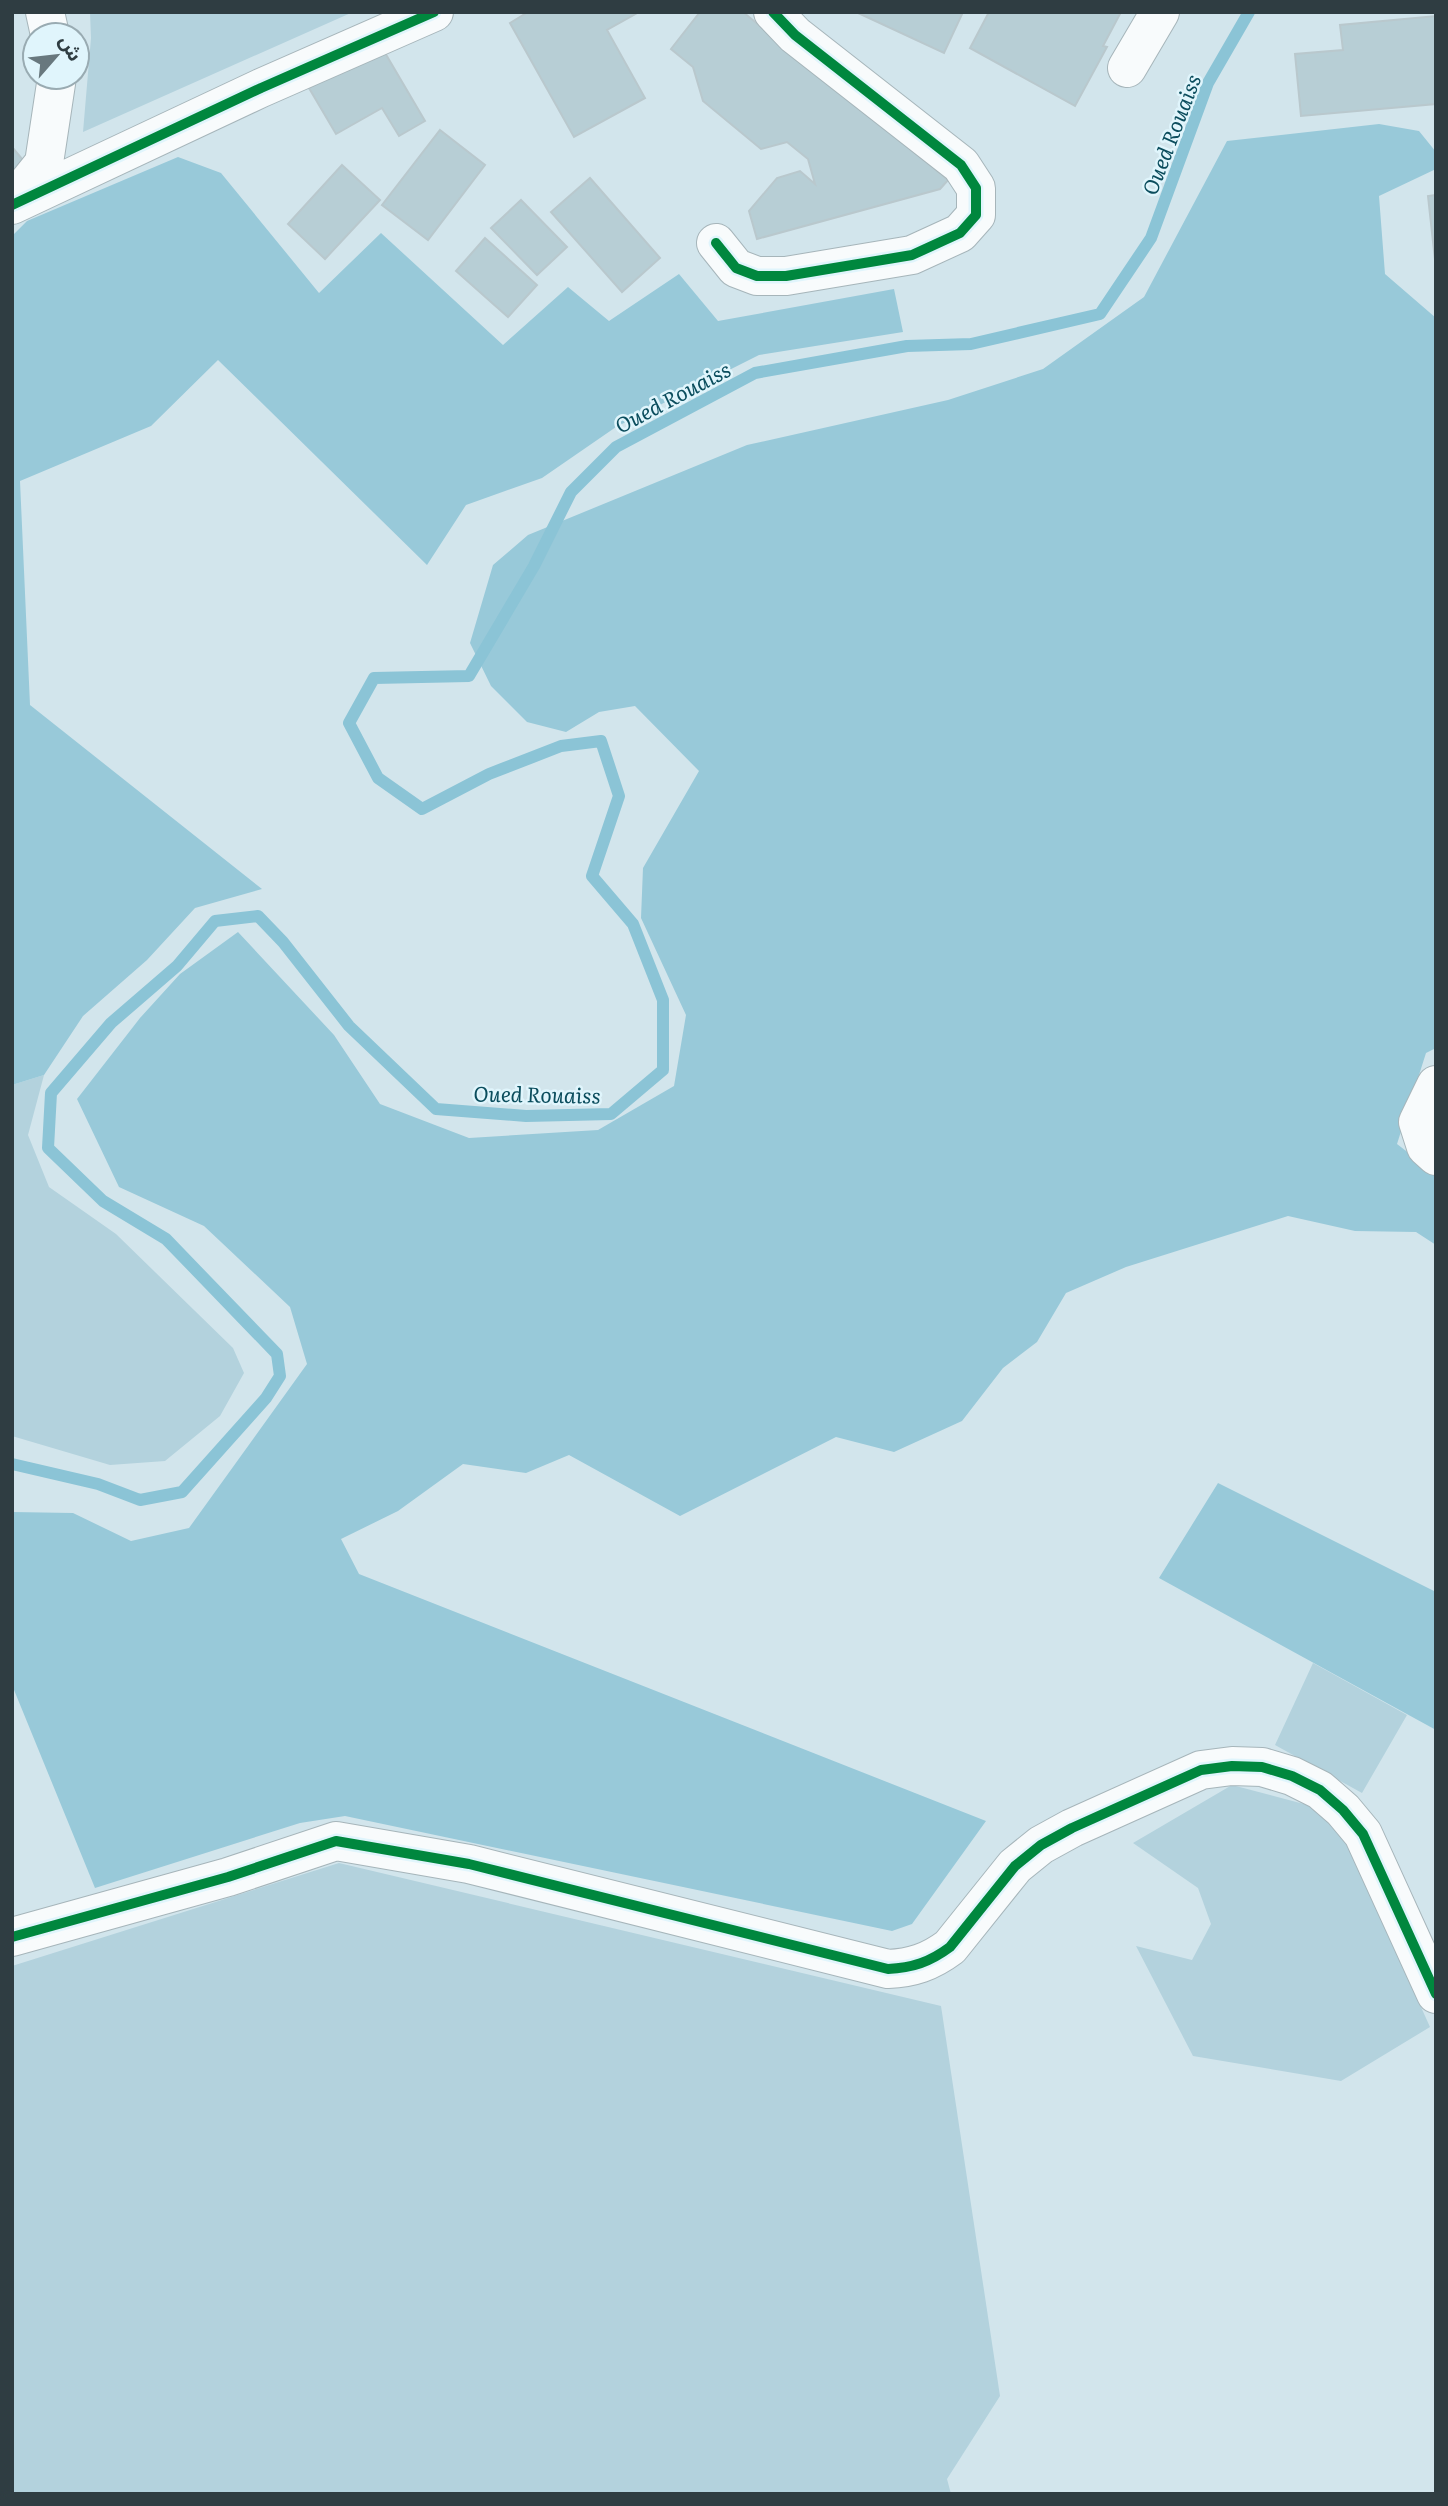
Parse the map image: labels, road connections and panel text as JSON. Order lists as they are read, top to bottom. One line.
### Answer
{"water":["Oued Rouaiss"],"north":"top right"}
